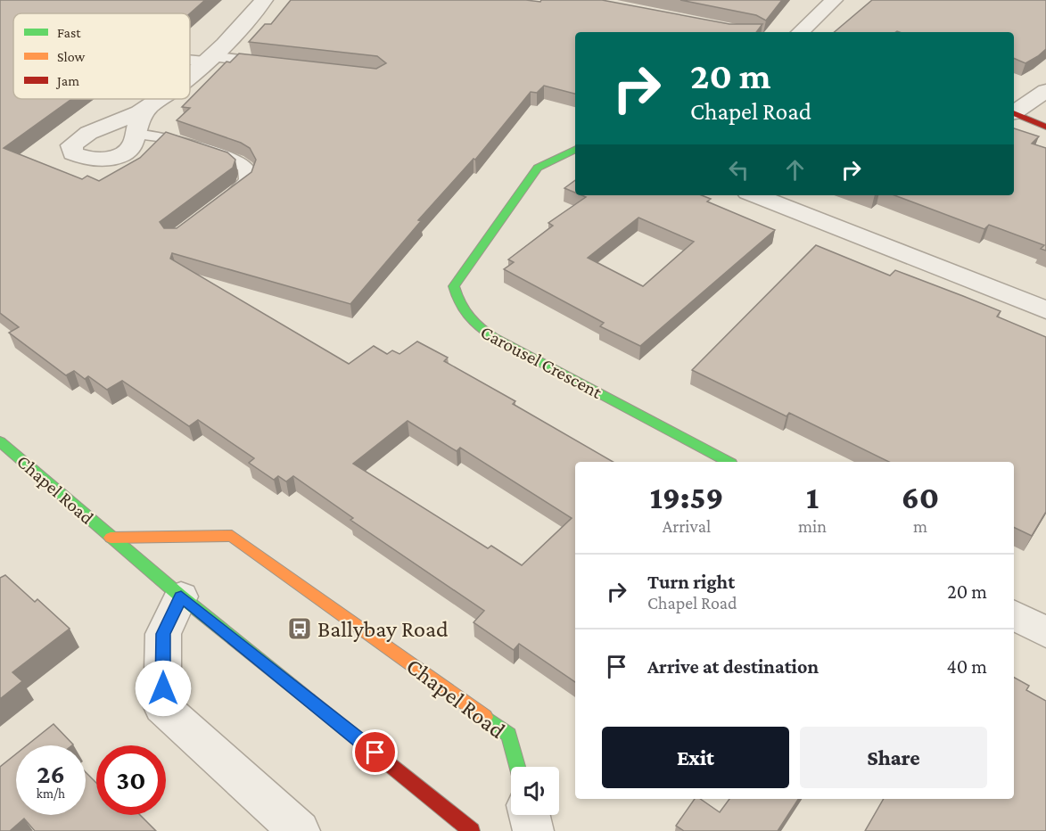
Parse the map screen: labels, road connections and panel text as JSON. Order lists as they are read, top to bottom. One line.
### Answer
{"streets":{"street":["Carousel Crescent","Chapel Road"]},"places":{"bus stop":["Ballybay Road"]},"legend":["Fast","Slow","Jam"],"page":{"turn":["20 m","Chapel Road"],"eta":["19:59","Arrival","1","min","60","m"],"list":[{"name":"Turn right","note":"Chapel Road","value":"20 m"},{"name":"Arrive at destination","value":"40 m"}],"buttons":["Exit","Share"],"speed":"26 km/h","limit":"30"}}
